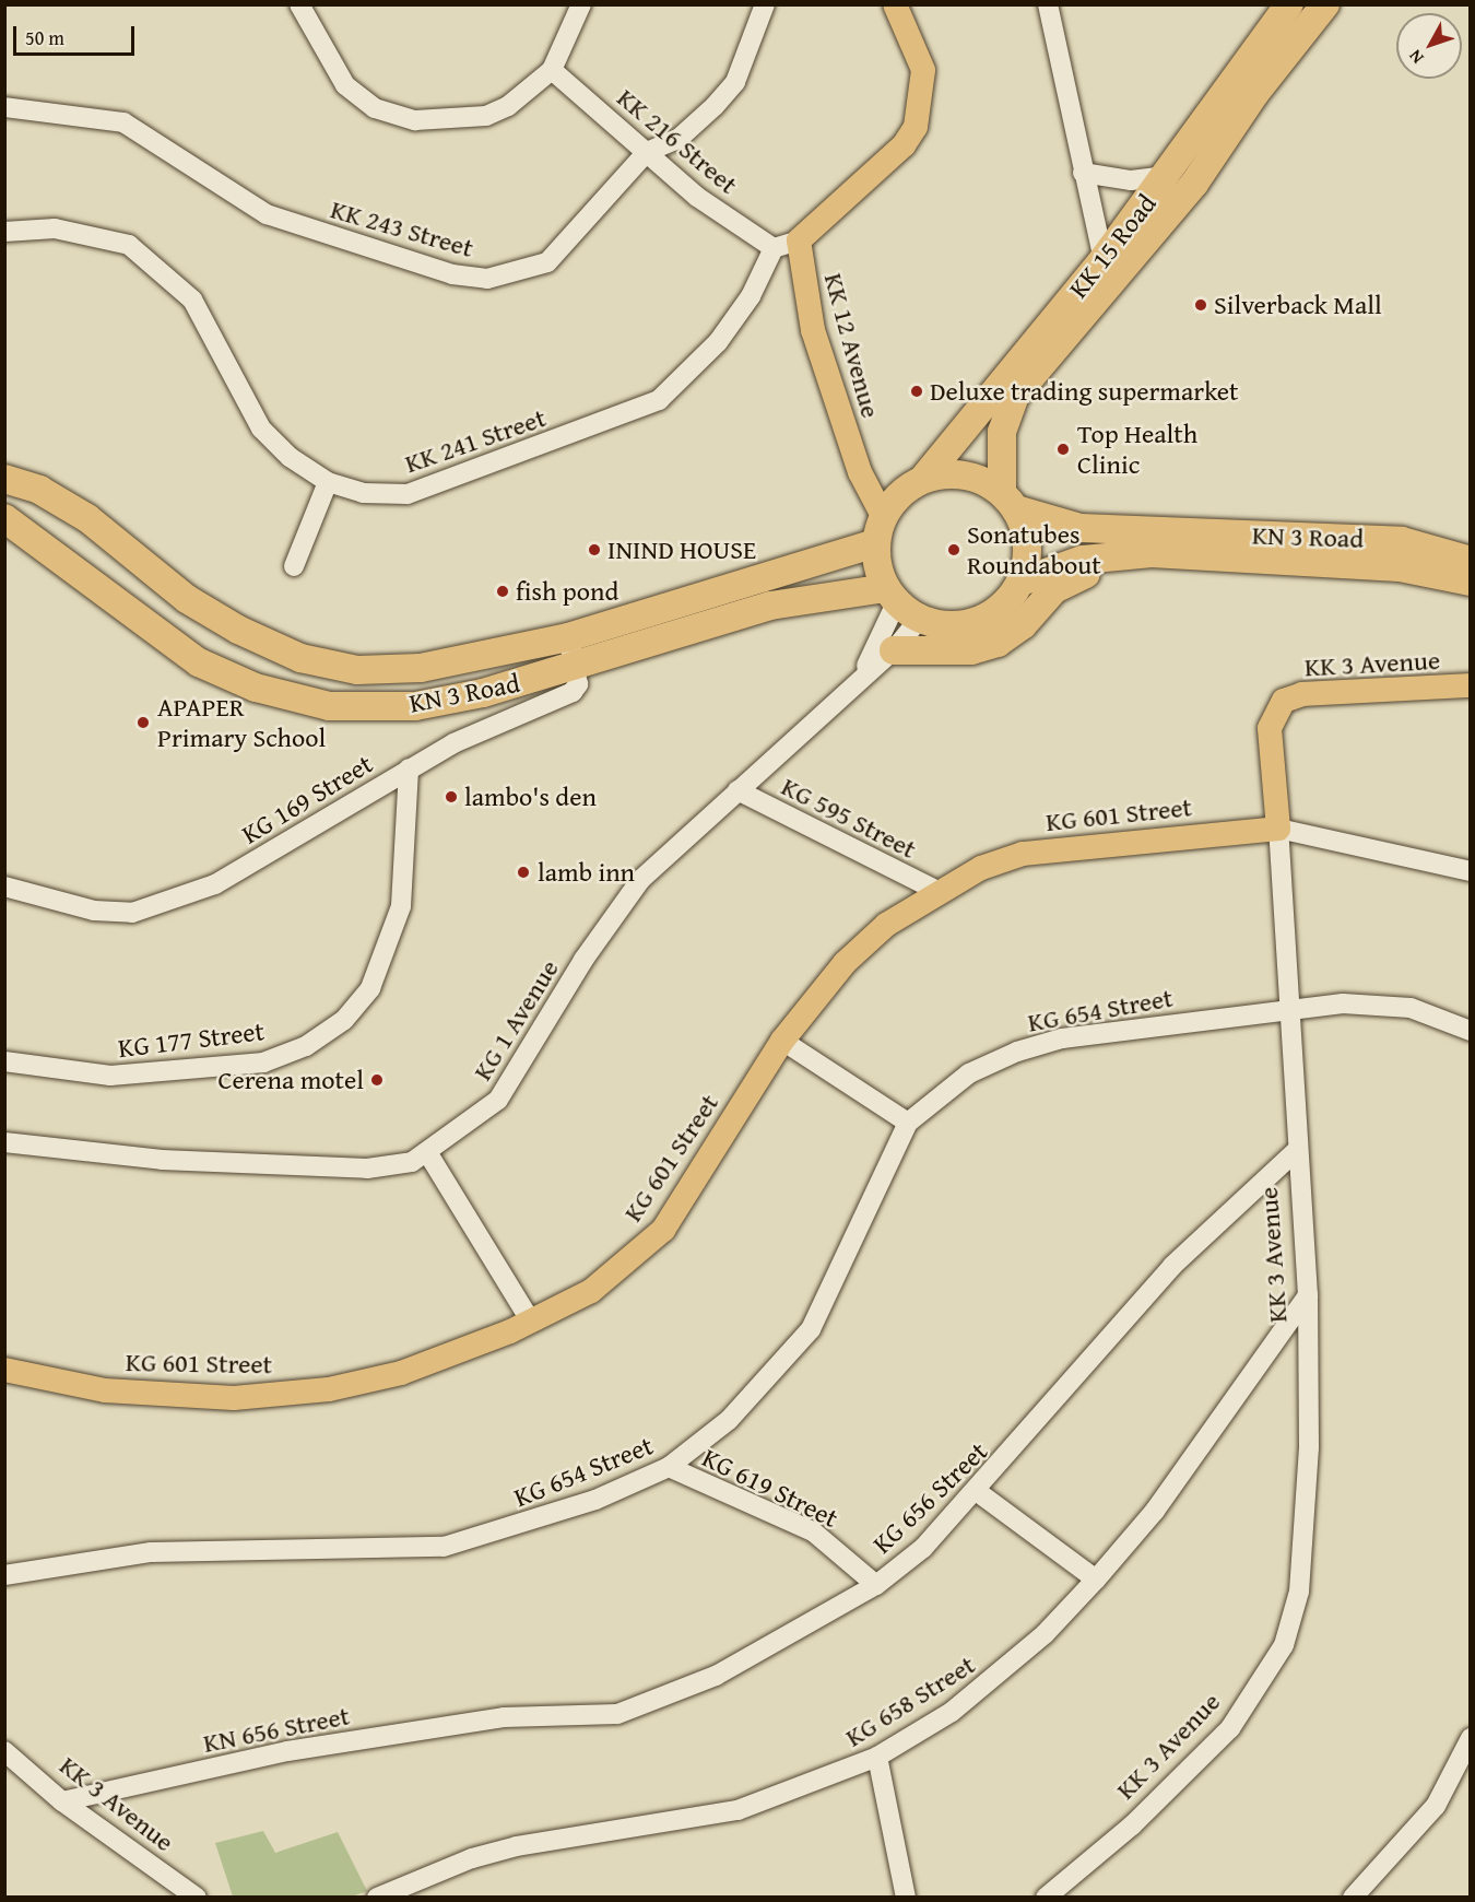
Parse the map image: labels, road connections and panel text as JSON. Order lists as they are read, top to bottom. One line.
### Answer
{"streets":{"highway":["KK 15 Road","KN 3 Road"],"main road":["KK 12 Avenue","KK 3 Avenue","KG 601 Street"],"street":["KK 216 Street","KK 243 Street","KK 241 Street","KG 169 Street","KG 595 Street","KG 654 Street","KG 1 Avenue","KG 177 Street","KG 619 Street","KG 656 Street","KG 658 Street","KN 656 Street"]},"crossings":[["KK 216 Street","KK 243 Street"],["KK 216 Street","KK 241 Street"],["KK 15 Road","KK 12 Avenue"],["KK 15 Road","KN 3 Road"],["KK 15 Road","KG 1 Avenue"],["KK 12 Avenue","KN 3 Road"],["KK 12 Avenue","KG 1 Avenue"],["KN 3 Road","KG 169 Street"],["KN 3 Road","KG 1 Avenue"],["KK 3 Avenue","KG 601 Street"],["KK 3 Avenue","KG 654 Street"],["KK 3 Avenue","KG 656 Street"],["KK 3 Avenue","KG 658 Street"],["KK 3 Avenue","KN 656 Street"],["KG 169 Street","KG 177 Street"],["KG 601 Street","KG 595 Street"],["KG 595 Street","KG 1 Avenue"],["KG 654 Street","KG 619 Street"],["KG 619 Street","KG 656 Street"],["KG 656 Street","KN 656 Street"]],"places":["Silverback Mall","Deluxe trading supermarket","Top Health Clinic","ININD HOUSE","Sonatubes Roundabout","fish pond","APAPER Primary School","lambo's den","lamb inn","Cerena motel"],"scale_bar":"50 m","north":"bottom left"}
